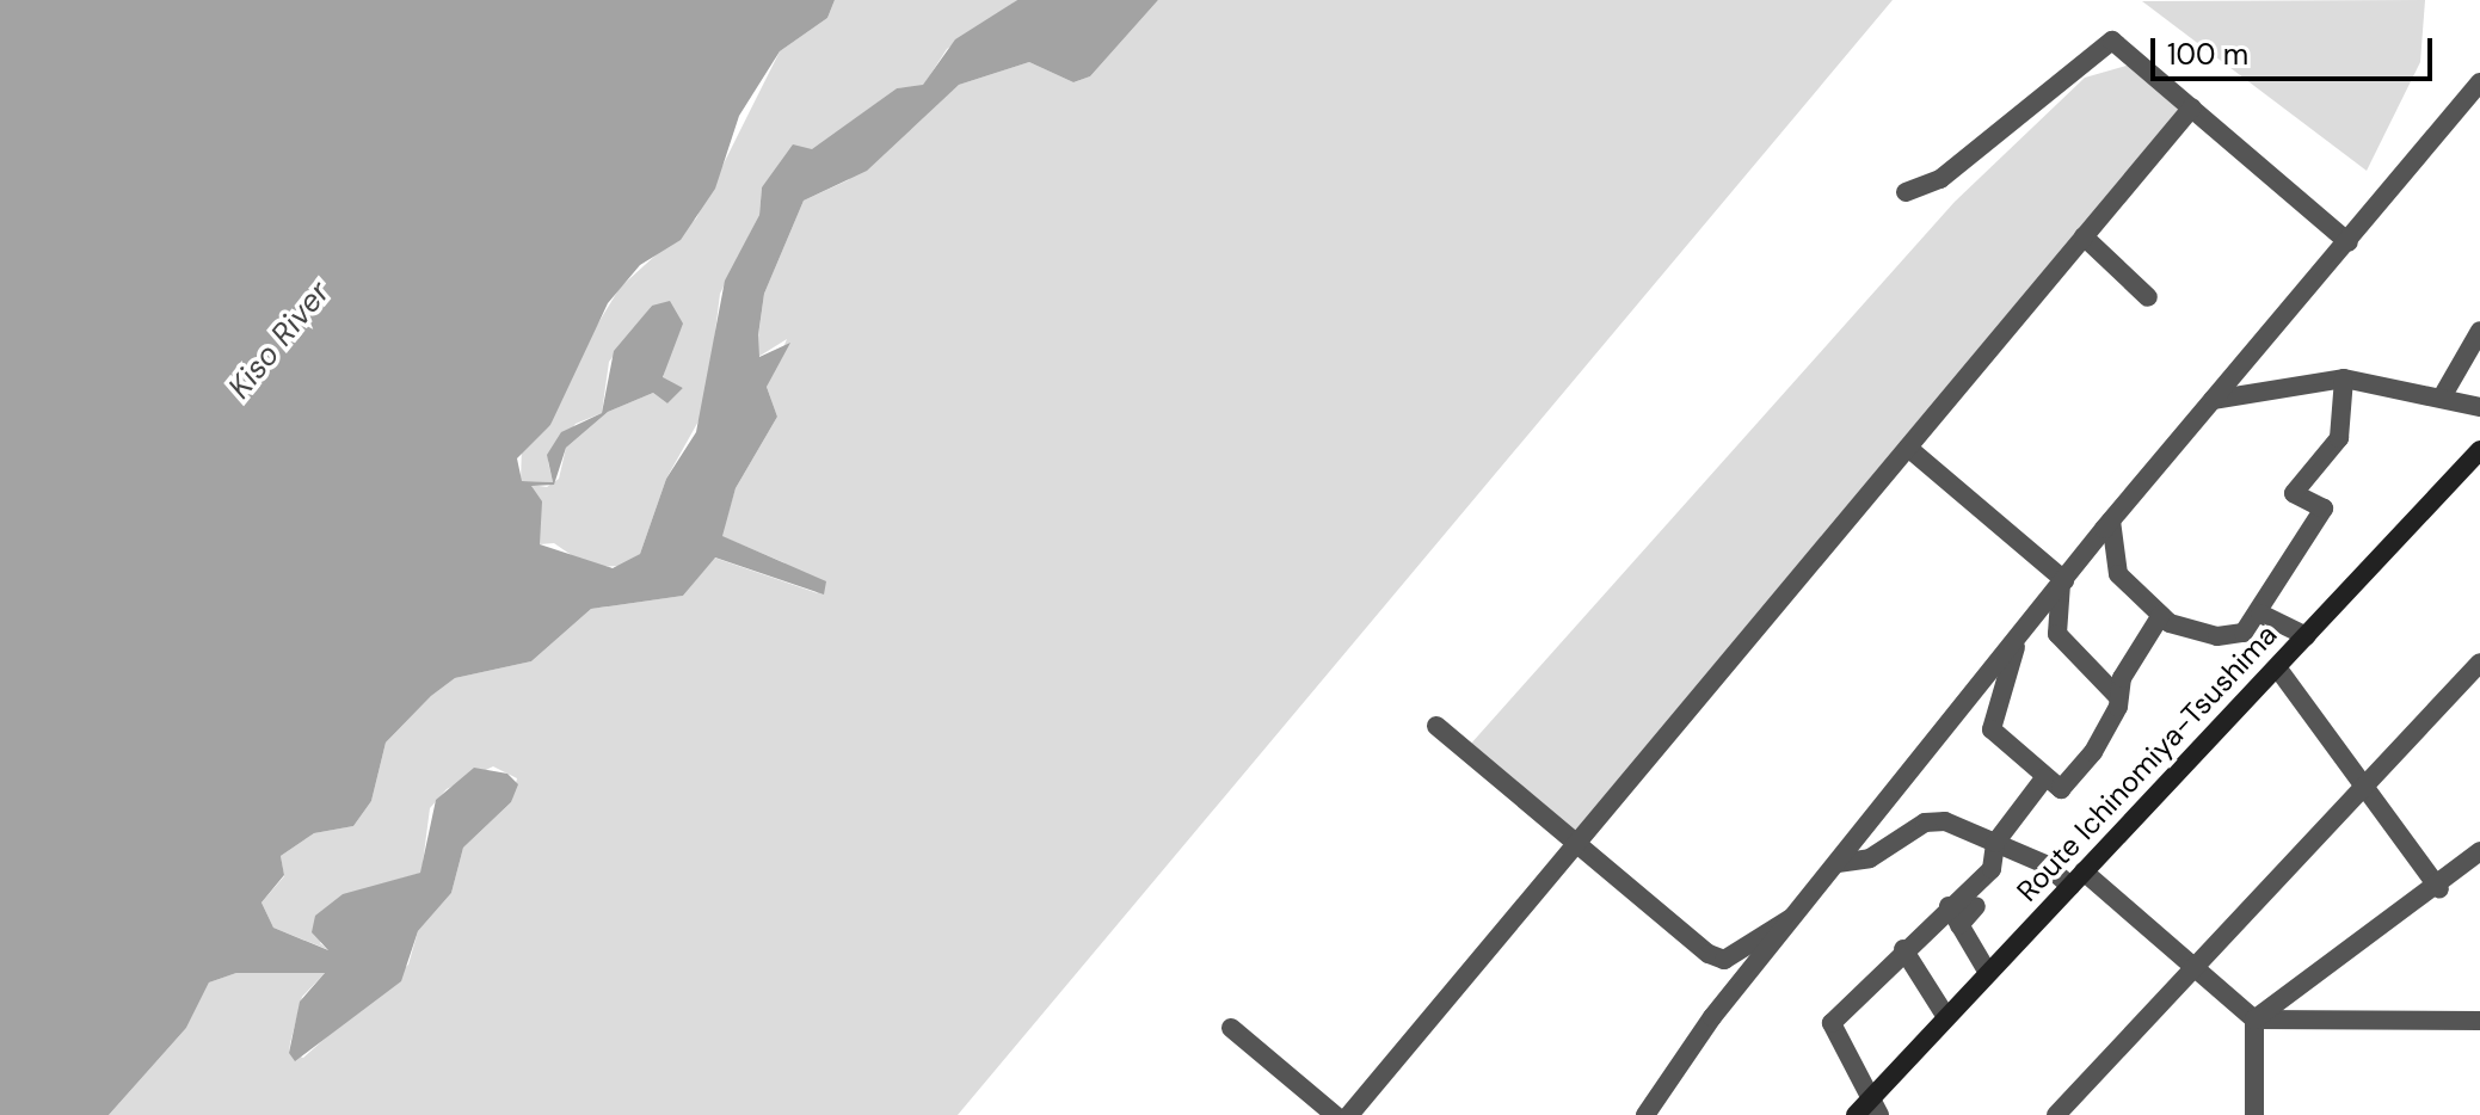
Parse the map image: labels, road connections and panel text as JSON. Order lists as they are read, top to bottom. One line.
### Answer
{"streets":{"main road":["Route Ichinomiya-Tsushima"]},"water":["Kiso River"],"scale_bar":"100 m"}
